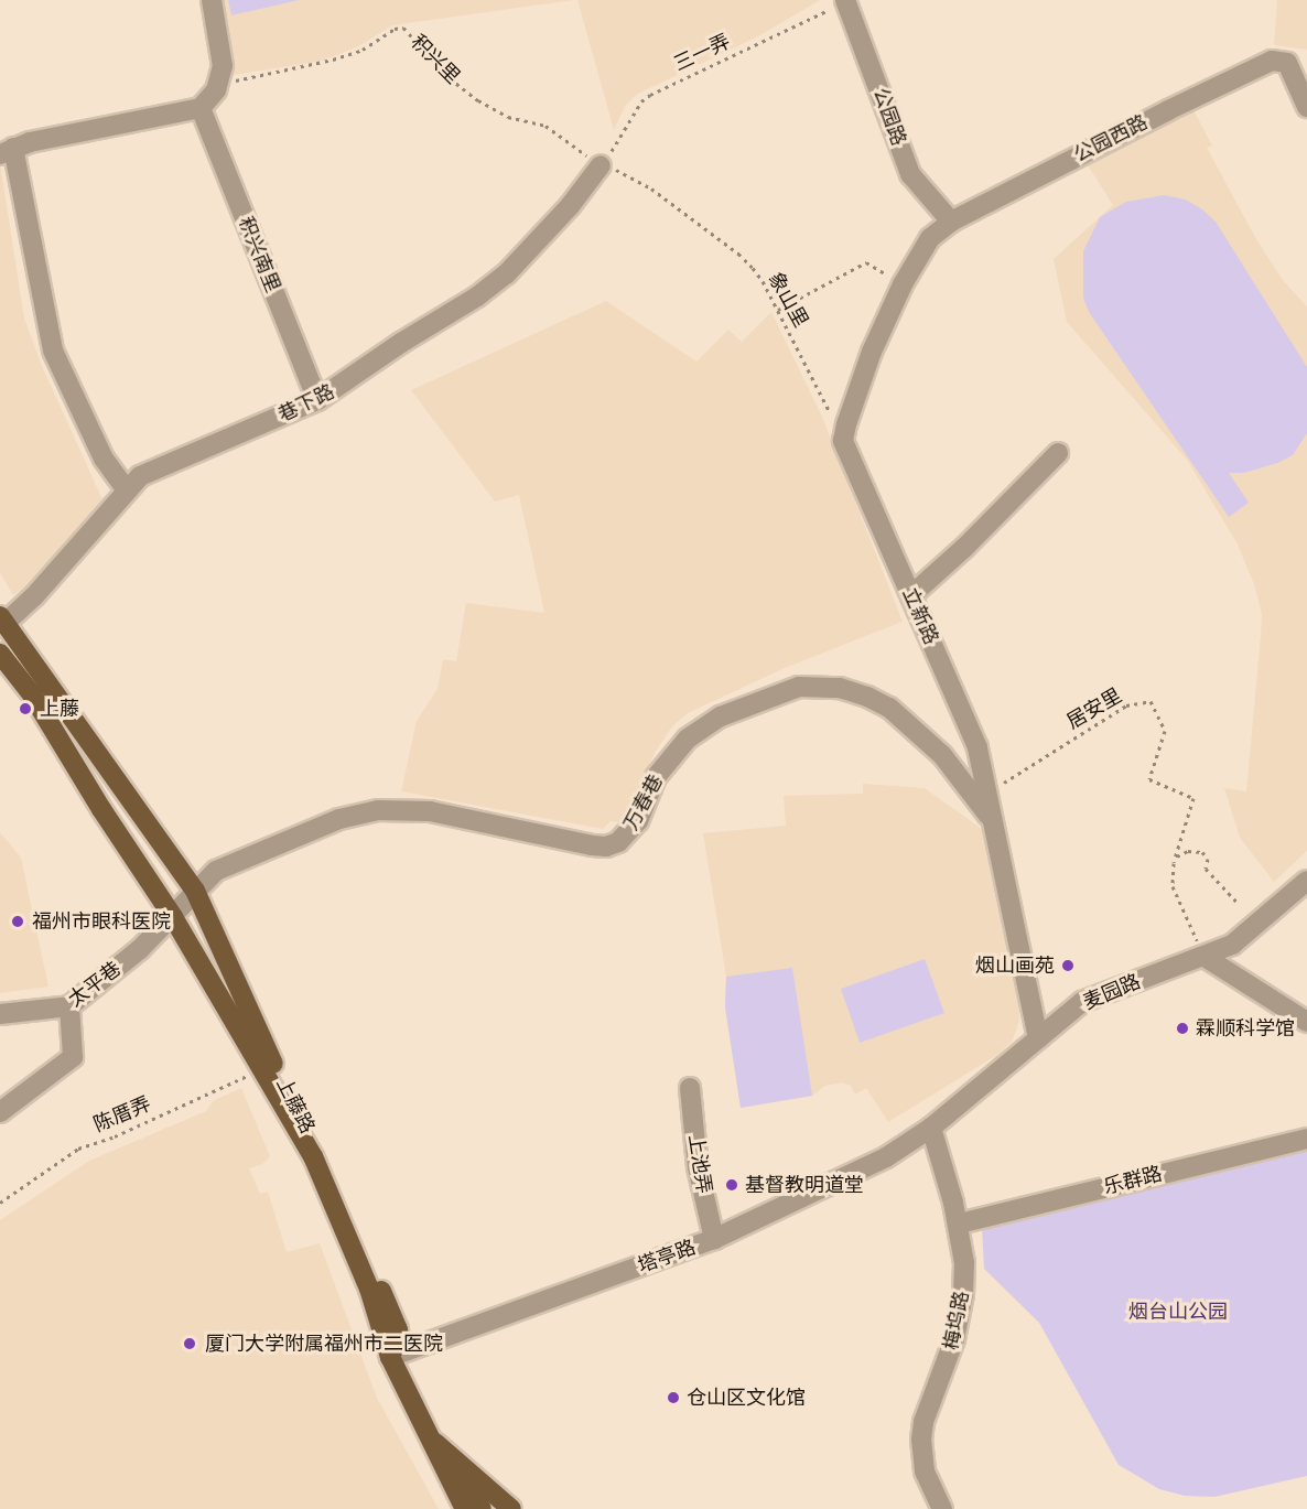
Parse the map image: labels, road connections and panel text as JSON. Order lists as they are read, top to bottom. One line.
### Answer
{"streets":{"main road":["上藤路"],"street":["公园路","公园西路","积兴南里","巷下路","立新路","万春巷","太平巷","麦园路","上池弄","乐群路","塔亭路","梅坞路"],"path":["三一弄","积兴里","象山里","居安里","陈厝弄"]},"crossings":[["三一弄","积兴里"],["三一弄","公园路"],["三一弄","象山里"],["三一弄","巷下路"],["积兴里","象山里"],["积兴里","巷下路"],["公园路","公园西路"],["积兴南里","巷下路"],["象山里","巷下路"],["象山里","立新路"],["巷下路","上藤路"],["立新路","居安里"],["立新路","万春巷"],["立新路","麦园路"],["万春巷","太平巷"],["万春巷","上藤路"],["太平巷","上藤路"],["麦园路","塔亭路"],["麦园路","梅坞路"],["上藤路","塔亭路"],["上池弄","塔亭路"],["乐群路","梅坞路"],["塔亭路","梅坞路"]],"parks":["烟台山公园"],"places":["上藤","福州市眼科医院","烟山画苑","霖顺科学馆","基督教明道堂","厦门大学附属福州市二医院","仓山区文化馆"]}
